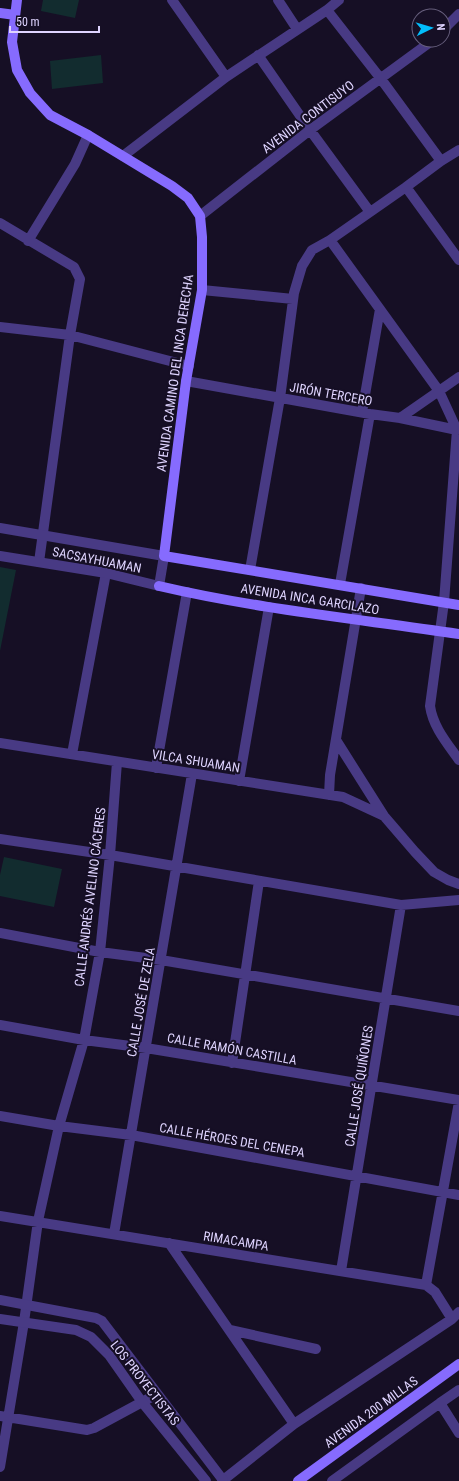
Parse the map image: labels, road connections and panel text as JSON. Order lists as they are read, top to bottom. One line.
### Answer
{"streets":{"main road":["AVENIDA CAMINO DEL INCA DERECHA","AVENIDA INCA GARCILAZO","AVENIDA 200 MILLAS"],"street":["AVENIDA CONTISUYO","JIRÓN TERCERO","SACSAYHUAMAN","VILCA SHUAMAN","CALLE ANDRÉS AVELINO CÁCERES","CALLE JOSÉ DE ZELA","CALLE RAMÓN CASTILLA","CALLE JOSÉ QUIÑONES","CALLE HÉROES DEL CENEPA","RIMACAMPA","LOS PROYECTISTAS"]},"crossings":[["AVENIDA CONTISUYO","AVENIDA CAMINO DEL INCA DERECHA"],["AVENIDA CAMINO DEL INCA DERECHA","JIRÓN TERCERO"],["AVENIDA CAMINO DEL INCA DERECHA","AVENIDA INCA GARCILAZO"],["SACSAYHUAMAN","AVENIDA INCA GARCILAZO"],["VILCA SHUAMAN","CALLE ANDRÉS AVELINO CÁCERES"],["VILCA SHUAMAN","CALLE JOSÉ DE ZELA"],["CALLE ANDRÉS AVELINO CÁCERES","CALLE RAMÓN CASTILLA"],["CALLE ANDRÉS AVELINO CÁCERES","CALLE HÉROES DEL CENEPA"],["CALLE ANDRÉS AVELINO CÁCERES","RIMACAMPA"],["CALLE ANDRÉS AVELINO CÁCERES","LOS PROYECTISTAS"],["CALLE JOSÉ DE ZELA","CALLE RAMÓN CASTILLA"],["CALLE JOSÉ DE ZELA","CALLE HÉROES DEL CENEPA"],["CALLE JOSÉ DE ZELA","RIMACAMPA"],["CALLE RAMÓN CASTILLA","CALLE JOSÉ QUIÑONES"],["CALLE JOSÉ QUIÑONES","CALLE HÉROES DEL CENEPA"],["CALLE JOSÉ QUIÑONES","RIMACAMPA"]],"scale_bar":"50 m","north":"right"}
